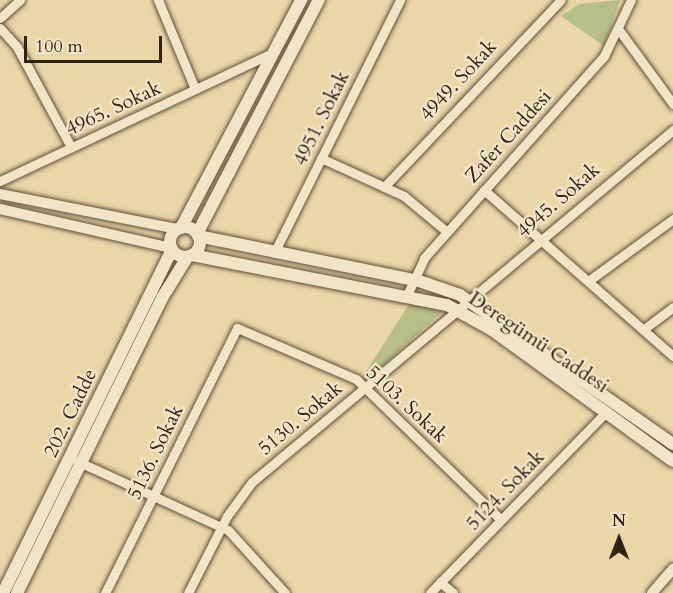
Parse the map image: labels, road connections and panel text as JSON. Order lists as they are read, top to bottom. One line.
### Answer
{"streets":{"main road":["Deregümü Caddesi","202. Cadde"],"street":["4949. Sokak","4965. Sokak","4951. Sokak","Zafer Caddesi","4945. Sokak","5103. Sokak","5130. Sokak","5136. Sokak","5124. Sokak"]},"crossings":[["4951. Sokak","Deregümü Caddesi"],["Zafer Caddesi","Deregümü Caddesi"],["4945. Sokak","Deregümü Caddesi"],["4945. Sokak","5130. Sokak"],["Deregümü Caddesi","202. Cadde"],["Deregümü Caddesi","5130. Sokak"],["Deregümü Caddesi","5124. Sokak"],["5103. Sokak","5130. Sokak"],["5103. Sokak","5136. Sokak"],["5103. Sokak","5124. Sokak"]],"scale_bar":"100 m","north":"top"}
